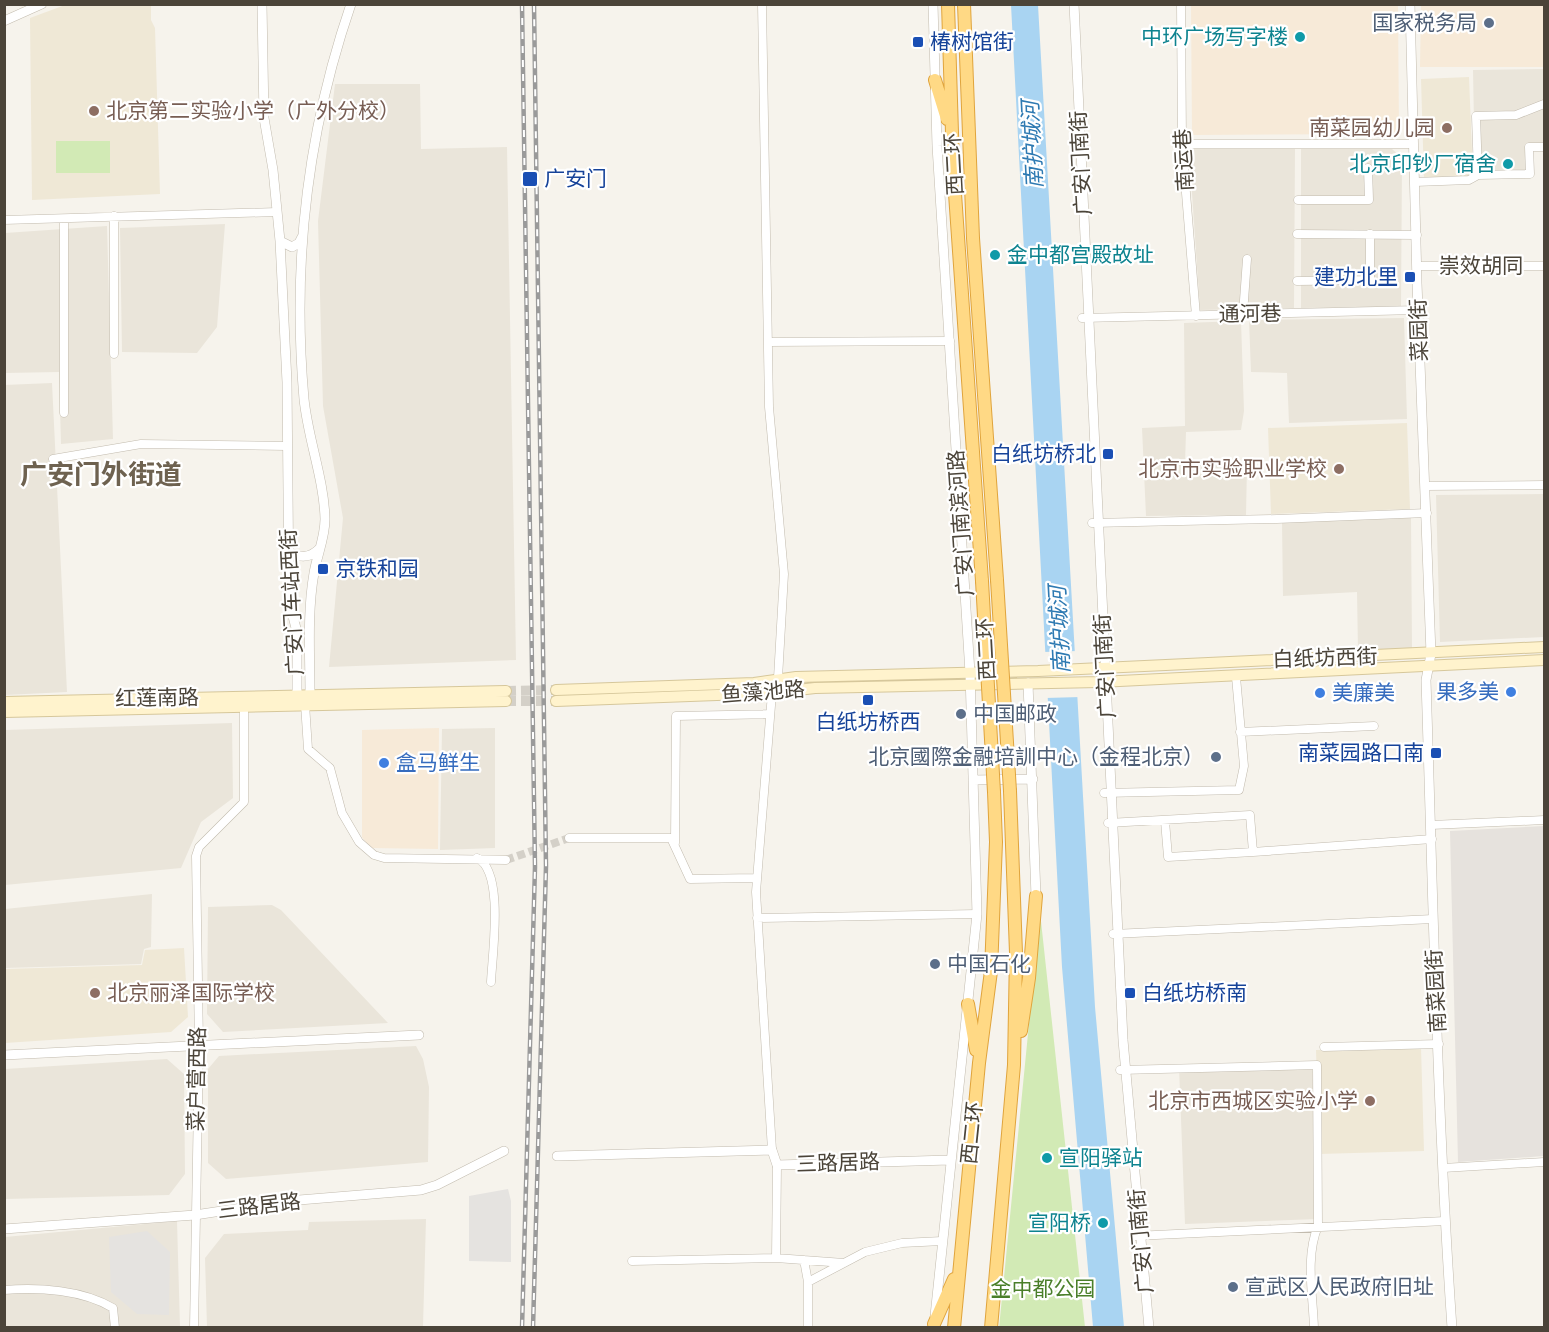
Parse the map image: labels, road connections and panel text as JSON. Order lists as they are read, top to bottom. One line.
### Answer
{"streets":{"highway":["西二环"],"main road":["白纸坊西街","鱼藻池路","红莲南路"],"street":["南运巷","广安门南街","崇效胡同","通河巷","菜园街","广安门南滨河路","广安门车站西街","南菜园街","菜户营西路","三路居路"]},"crossings":[["南运巷","通河巷"],["广安门南街","通河巷"],["广安门南街","白纸坊西街"],["崇效胡同","菜园街"],["通河巷","菜园街"],["菜园街","白纸坊西街"],["菜园街","南菜园街"],["广安门南滨河路","白纸坊西街"],["广安门南滨河路","鱼藻池路"],["广安门南滨河路","三路居路"],["广安门车站西街","红莲南路"],["白纸坊西街","鱼藻池路"],["白纸坊西街","南菜园街"],["红莲南路","菜户营西路"],["菜户营西路","三路居路"]],"districts":["广安门外街道"],"water":["南护城河"],"parks":["金中都公园"],"places":{"other":["国家税务局","中环广场写字楼","北京第二实验小学（广外分校）","南菜园幼儿园","北京印钞厂宿舍","金中都宫殿故址","北京市实验职业学校","果多美","美廉美","中国邮政","北京國際金融培訓中心（金程北京）","盒马鲜生","中国石化","北京丽泽国际学校","北京市西城区实验小学","宣阳驿站","宣阳桥","宣武区人民政府旧址"],"transit":["椿树馆街","广安门","建功北里","白纸坊桥北","京铁和园","白纸坊桥西","南菜园路口南","白纸坊桥南"]}}
